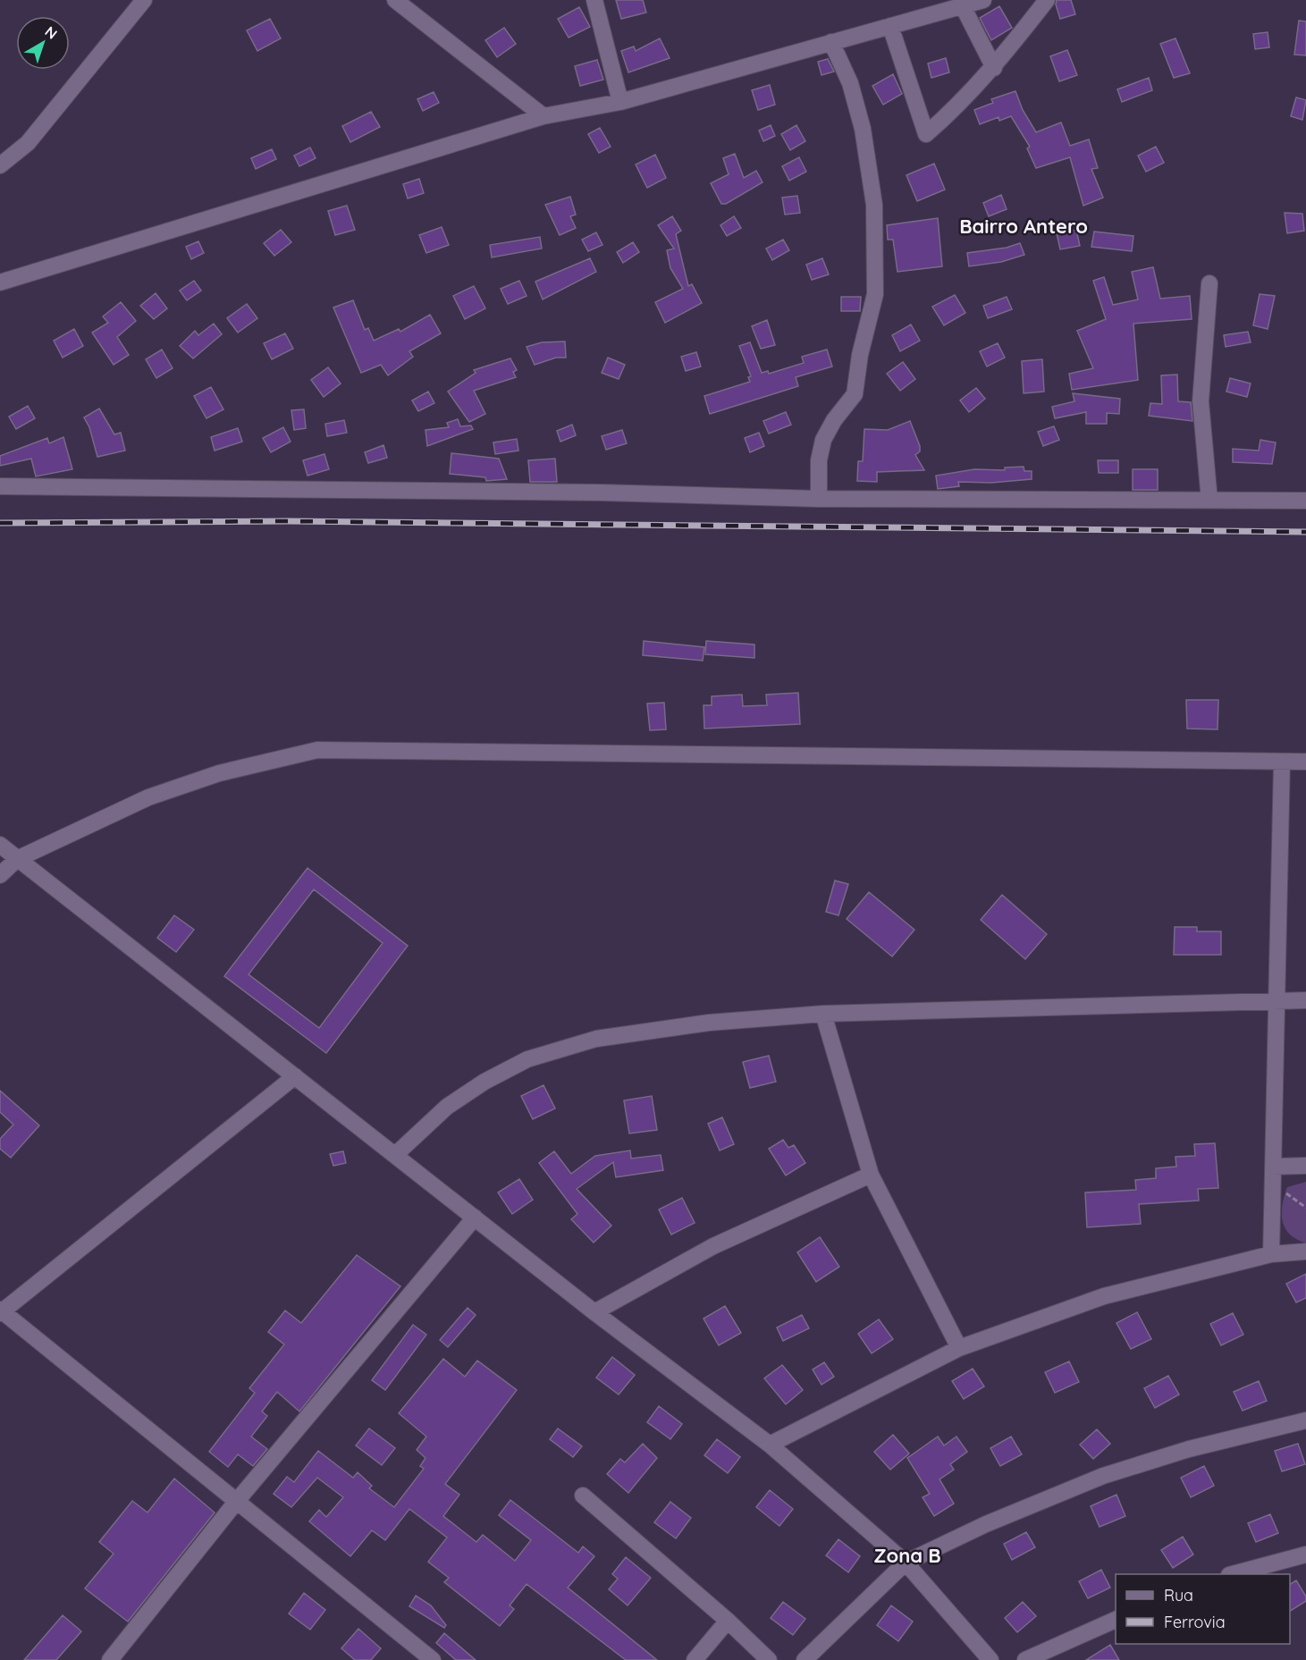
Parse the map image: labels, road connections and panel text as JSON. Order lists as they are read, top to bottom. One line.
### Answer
{"districts":["Bairro Antero","Zona B"],"legend":["Rua","Ferrovia"],"north":"top right"}
